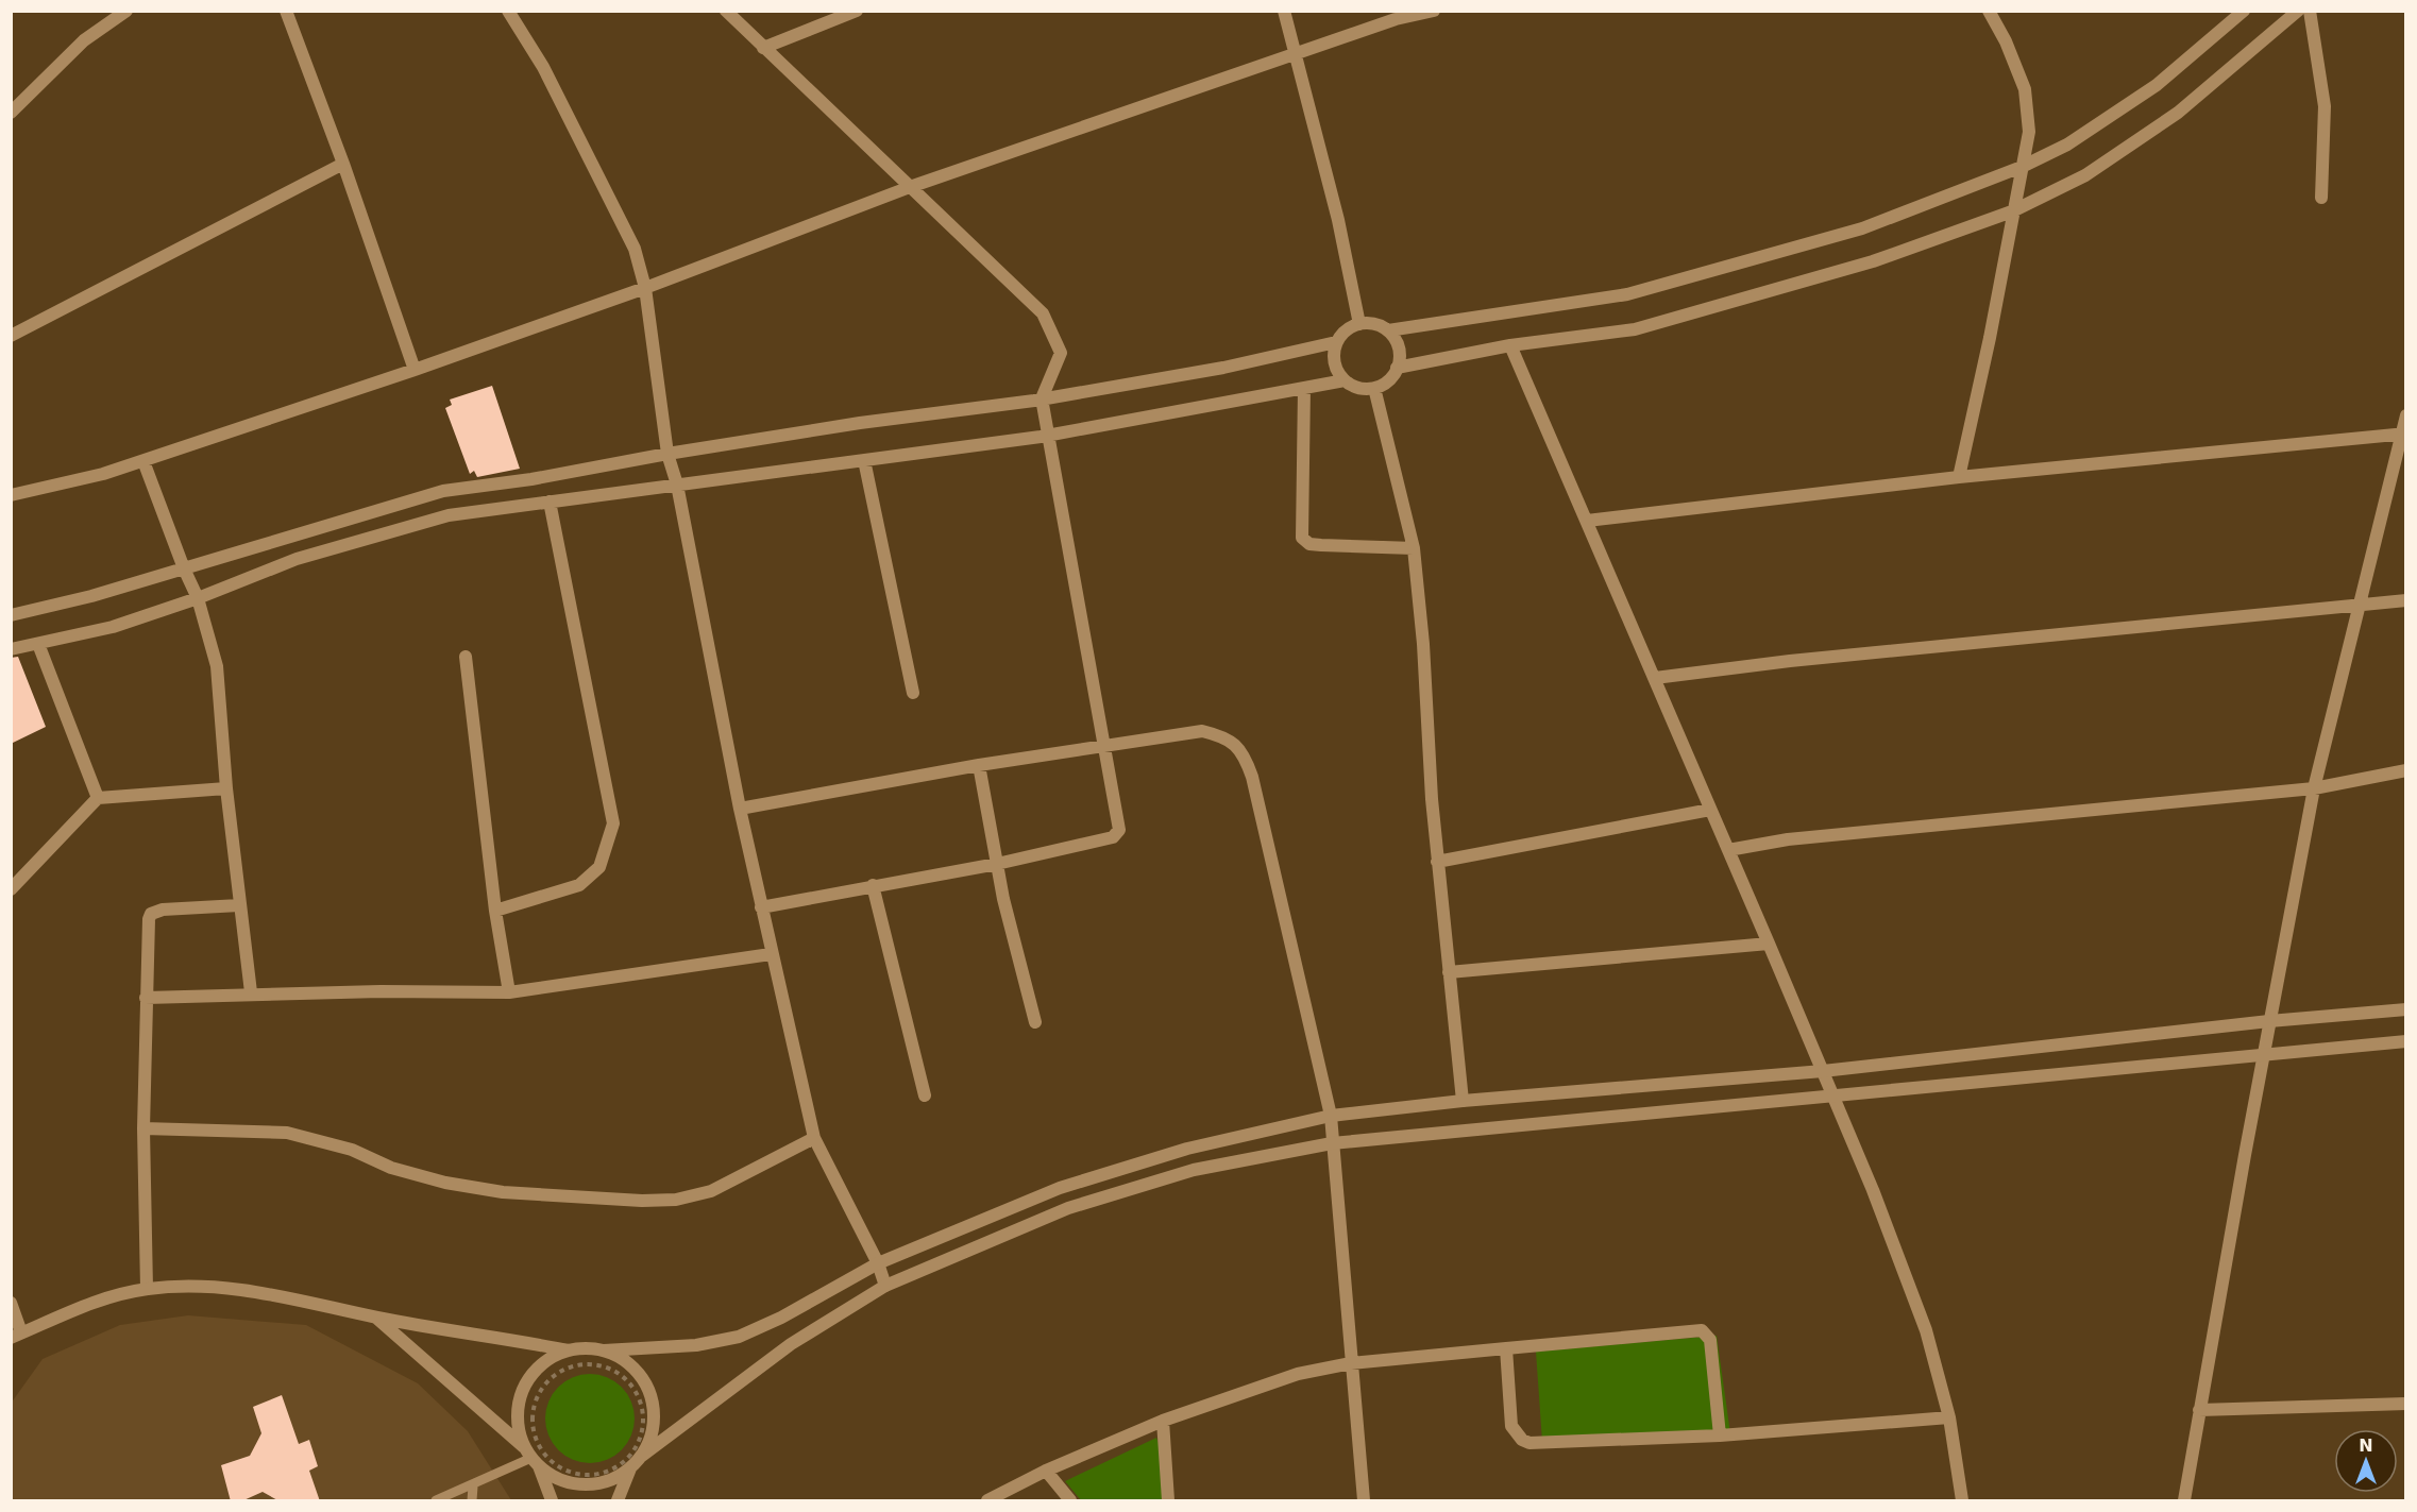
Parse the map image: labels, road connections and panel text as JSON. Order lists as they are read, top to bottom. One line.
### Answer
{"north":"top"}
